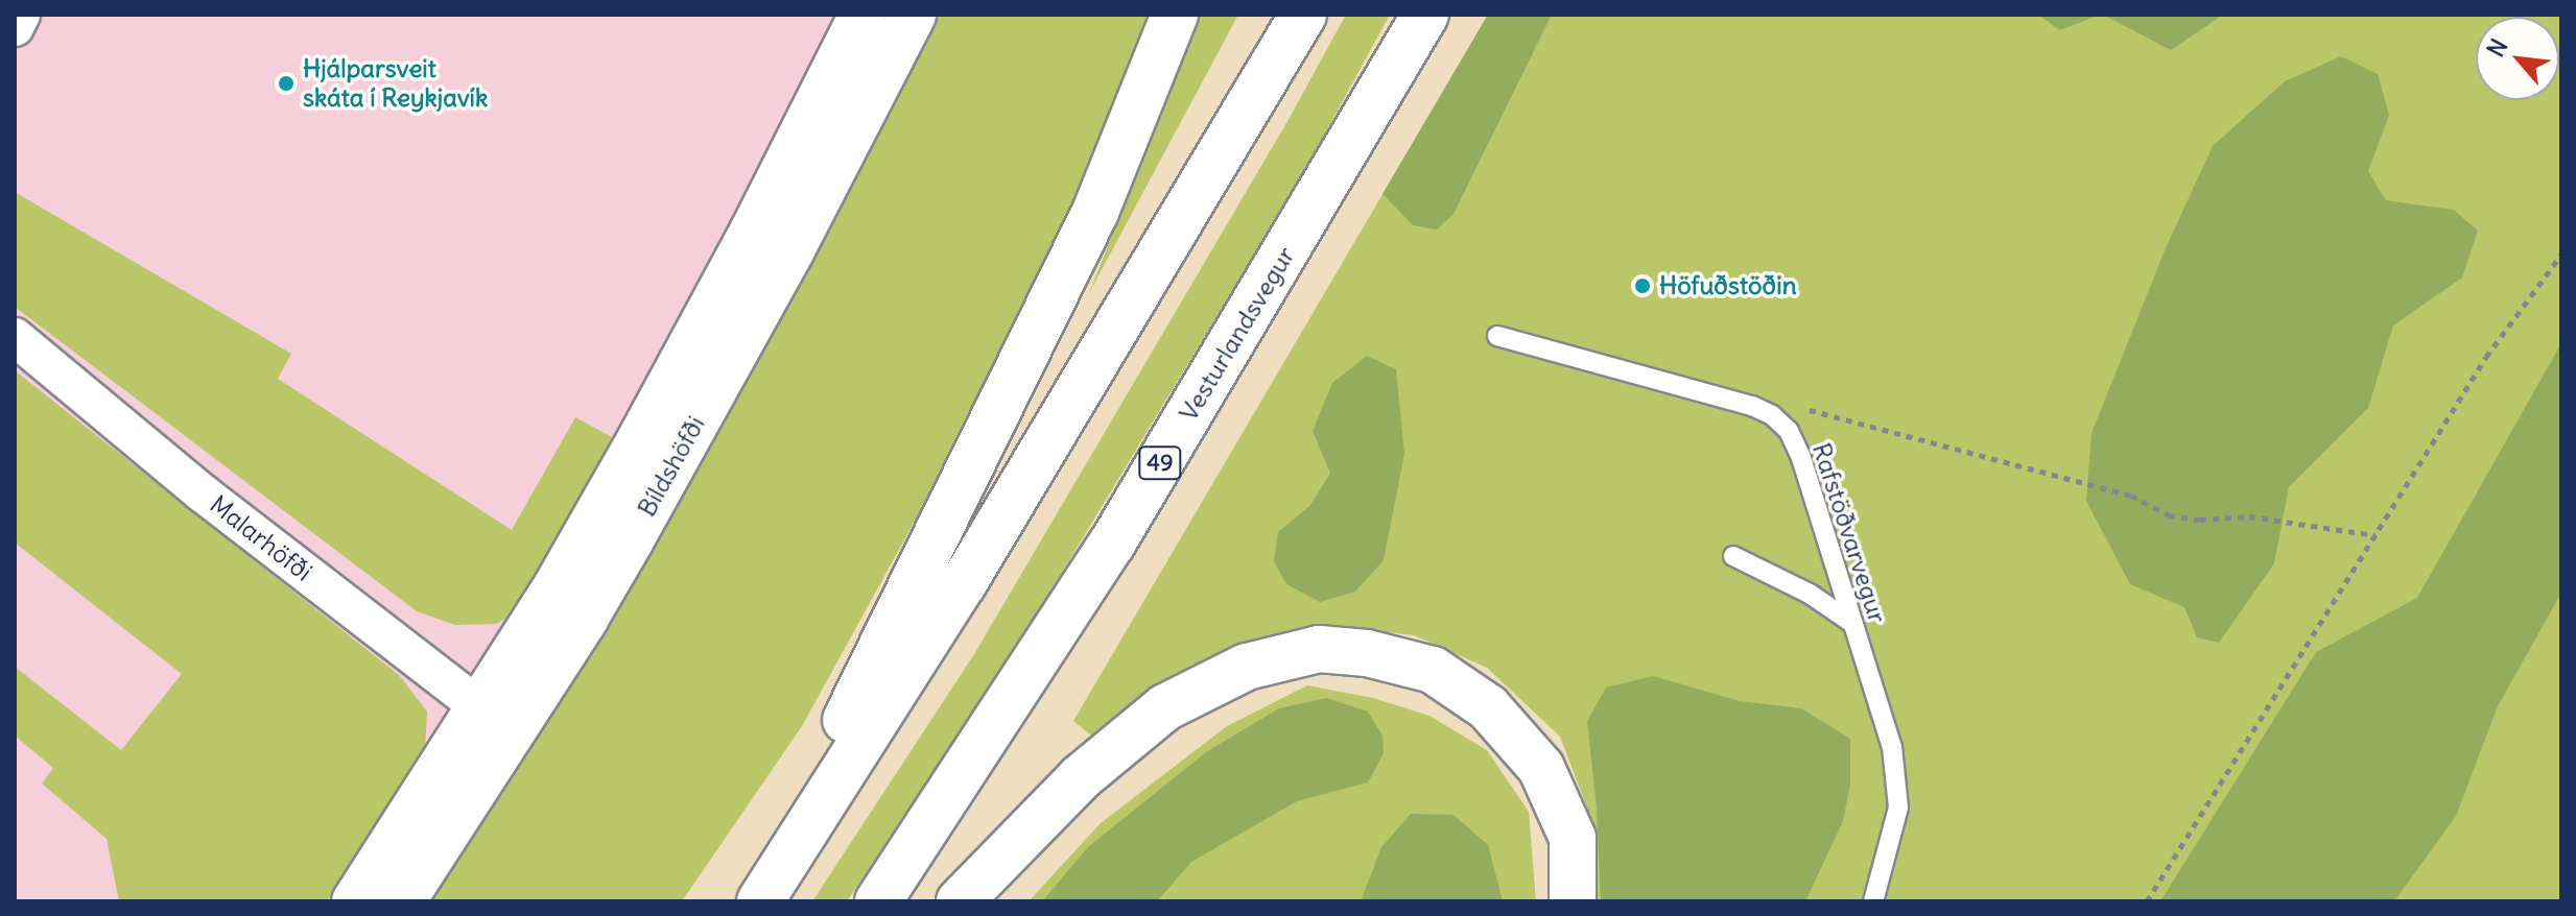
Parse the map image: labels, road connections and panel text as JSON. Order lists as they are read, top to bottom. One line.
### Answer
{"streets":{"main road":["Vesturlandsvegur","49","Bíldshöfði"],"street":["Malarhöfði"],"lane":["Rafstöðvarvegur"]},"crossings":[["Bíldshöfði","Malarhöfði"]],"places":["Hjálparsveit skáta í Reykjavík","Höfuðstöðin"],"north":"top left"}
